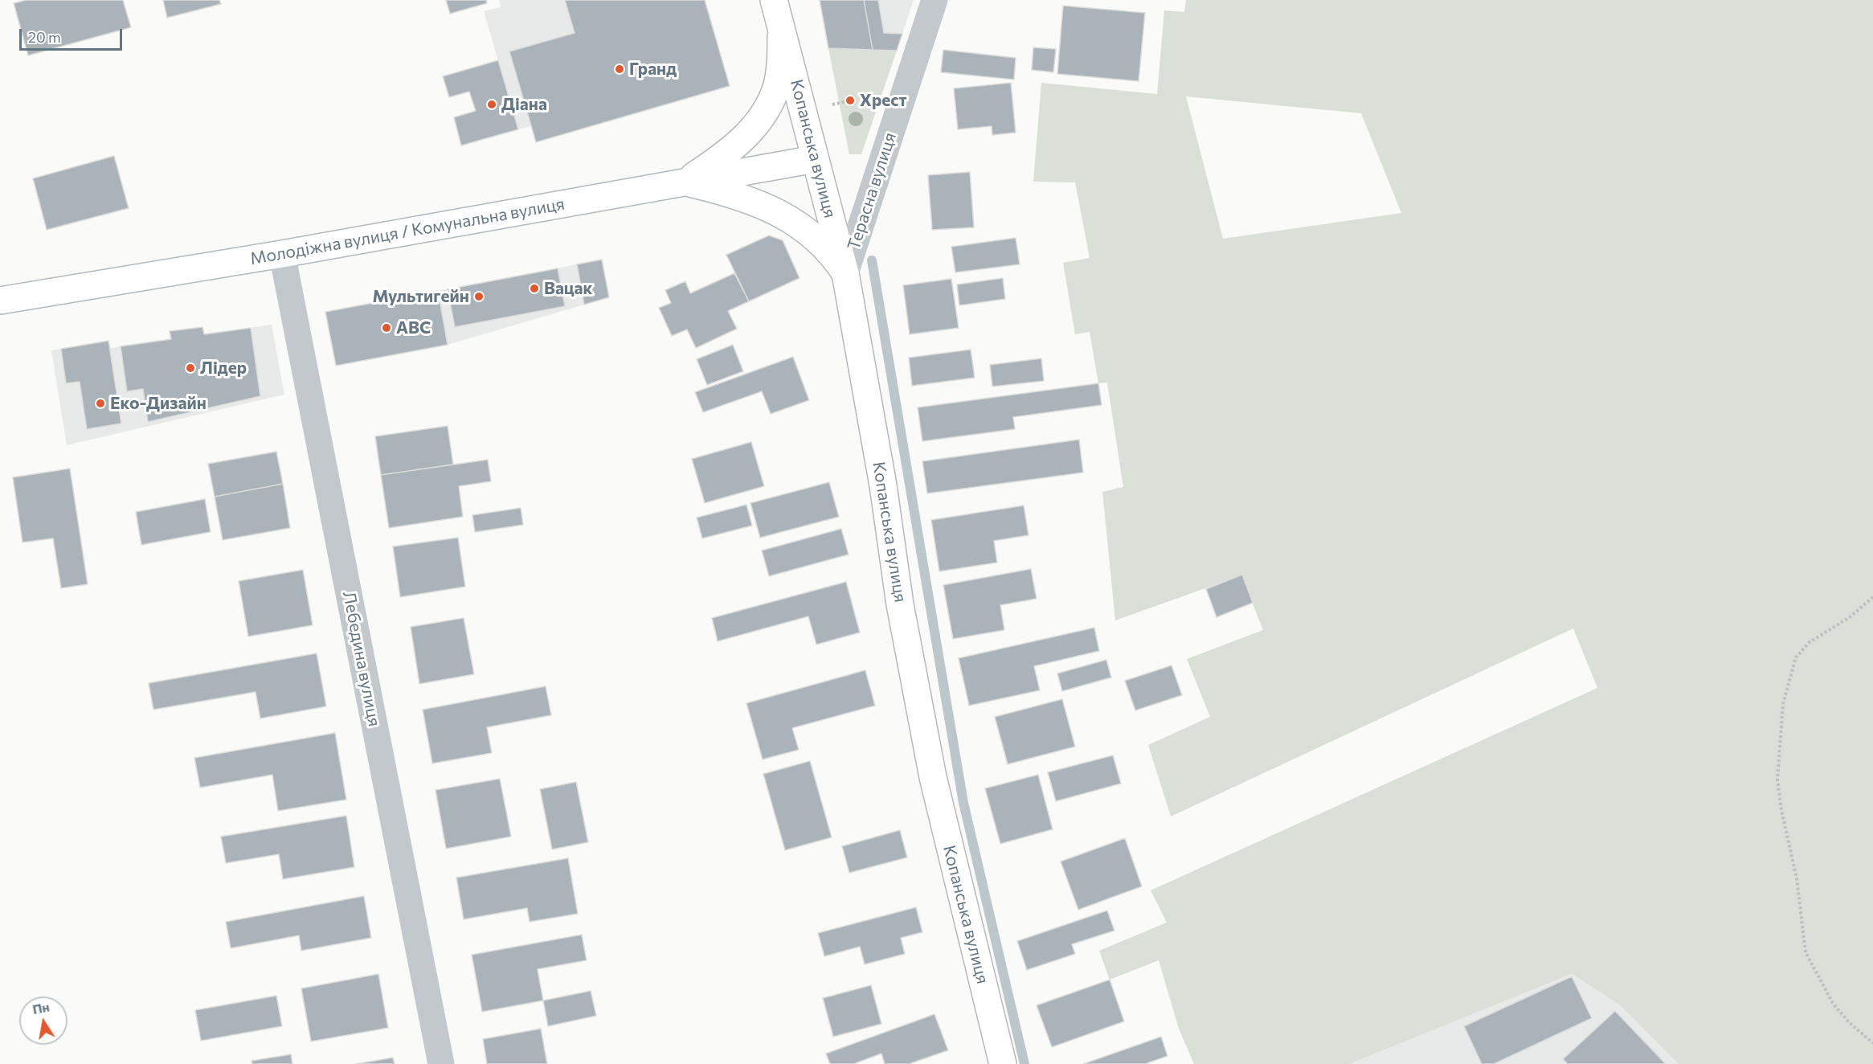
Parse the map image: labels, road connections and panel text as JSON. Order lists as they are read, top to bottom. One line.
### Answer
{"streets":{"main road":["Копанська вулиця","Молодіжна вулиця / Комунальна вулиця"],"street":["Терасна вулиця","Лебедина вулиця"]},"crossings":[["Копанська вулиця","Терасна вулиця"],["Копанська вулиця","Молодіжна вулиця / Комунальна вулиця"],["Молодіжна вулиця / Комунальна вулиця","Лебедина вулиця"]],"places":["Гранд","Хрест","Діана","Вацак","Мультигейн","ABC","Лідер","Еко-Дизайн"],"scale_bar":"20 m","north":"top"}
